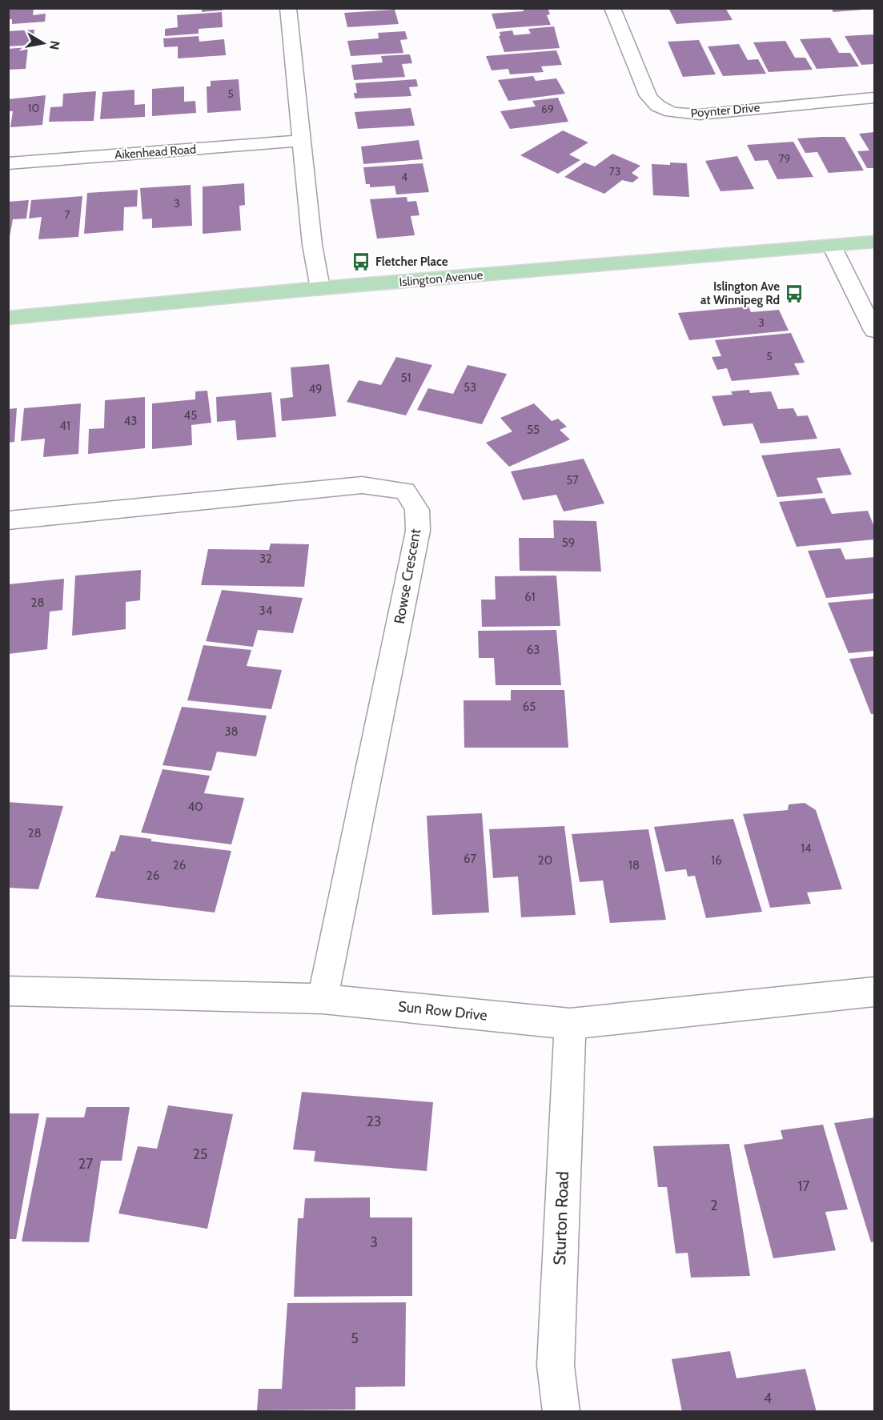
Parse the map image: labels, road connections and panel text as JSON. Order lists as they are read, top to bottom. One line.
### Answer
{"streets":{"main road":["Islington Avenue"],"street":["Poynter Drive","Aikenhead Road","Rowse Crescent","Sun Row Drive","Sturton Road"]},"crossings":[["Rowse Crescent","Sun Row Drive"],["Sun Row Drive","Sturton Road"]],"places":{"bus stop":["Fletcher Place","Islington Ave at Winnipeg Rd"]},"house_numbers":["5","10","69","79","73","4","3","7","3","5","51","53","49","45","43","41","55","57","59","32","61","28","34","63","65","38","40","28","14","67","20","16","26","18","26","23","25","27","17","2","3","5","4"],"north":"right"}
